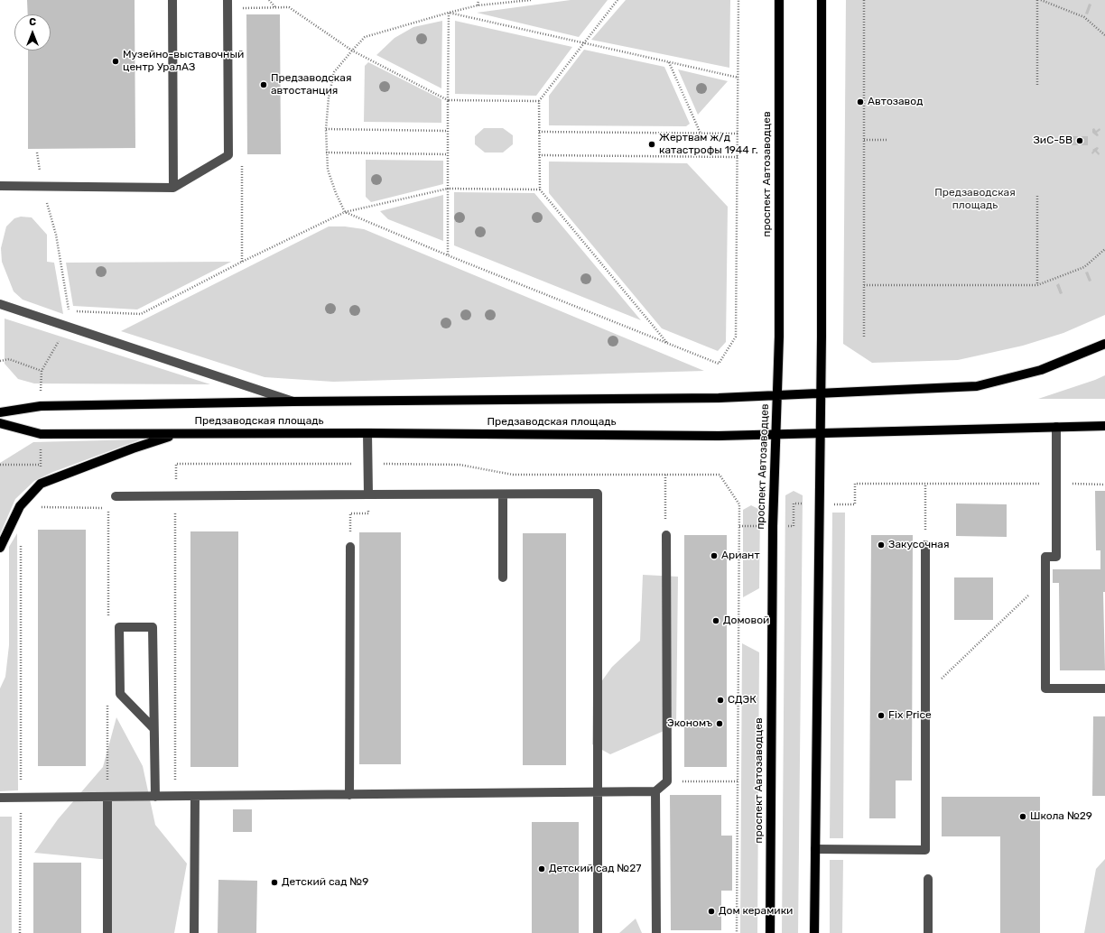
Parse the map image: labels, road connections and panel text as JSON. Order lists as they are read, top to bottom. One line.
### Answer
{"streets":{"main road":["проспект Автозаводцев","Предзаводская площадь"]},"crossings":[["проспект Автозаводцев","Предзаводская площадь"]],"parks":["Предзаводская площадь"],"places":["Музейно-выставочный центр УралАЗ","Предзаводская автостанция","Автозавод","ЗиС-5В","Жертвам ж/д катастрофы 1944 г.","Закусочная","Ариант","Домовой","СДЭК","Fix Price","Экономъ","Школа №29","Детский сад №27","Детский сад №9","Дом керамики"],"north":"top"}
